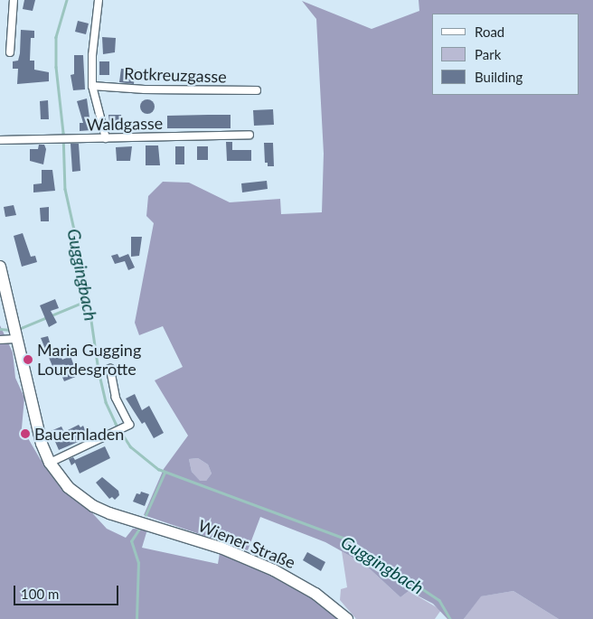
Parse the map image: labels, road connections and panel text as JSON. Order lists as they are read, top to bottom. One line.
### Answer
{"streets":{"main road":["Wiener Straße"],"street":["Rotkreuzgasse","Waldgasse"]},"water":["Guggingbach"],"places":["Maria Gugging Lourdesgrotte","Bauernladen"],"legend":["Road","Park","Building"],"scale_bar":"100 m"}
